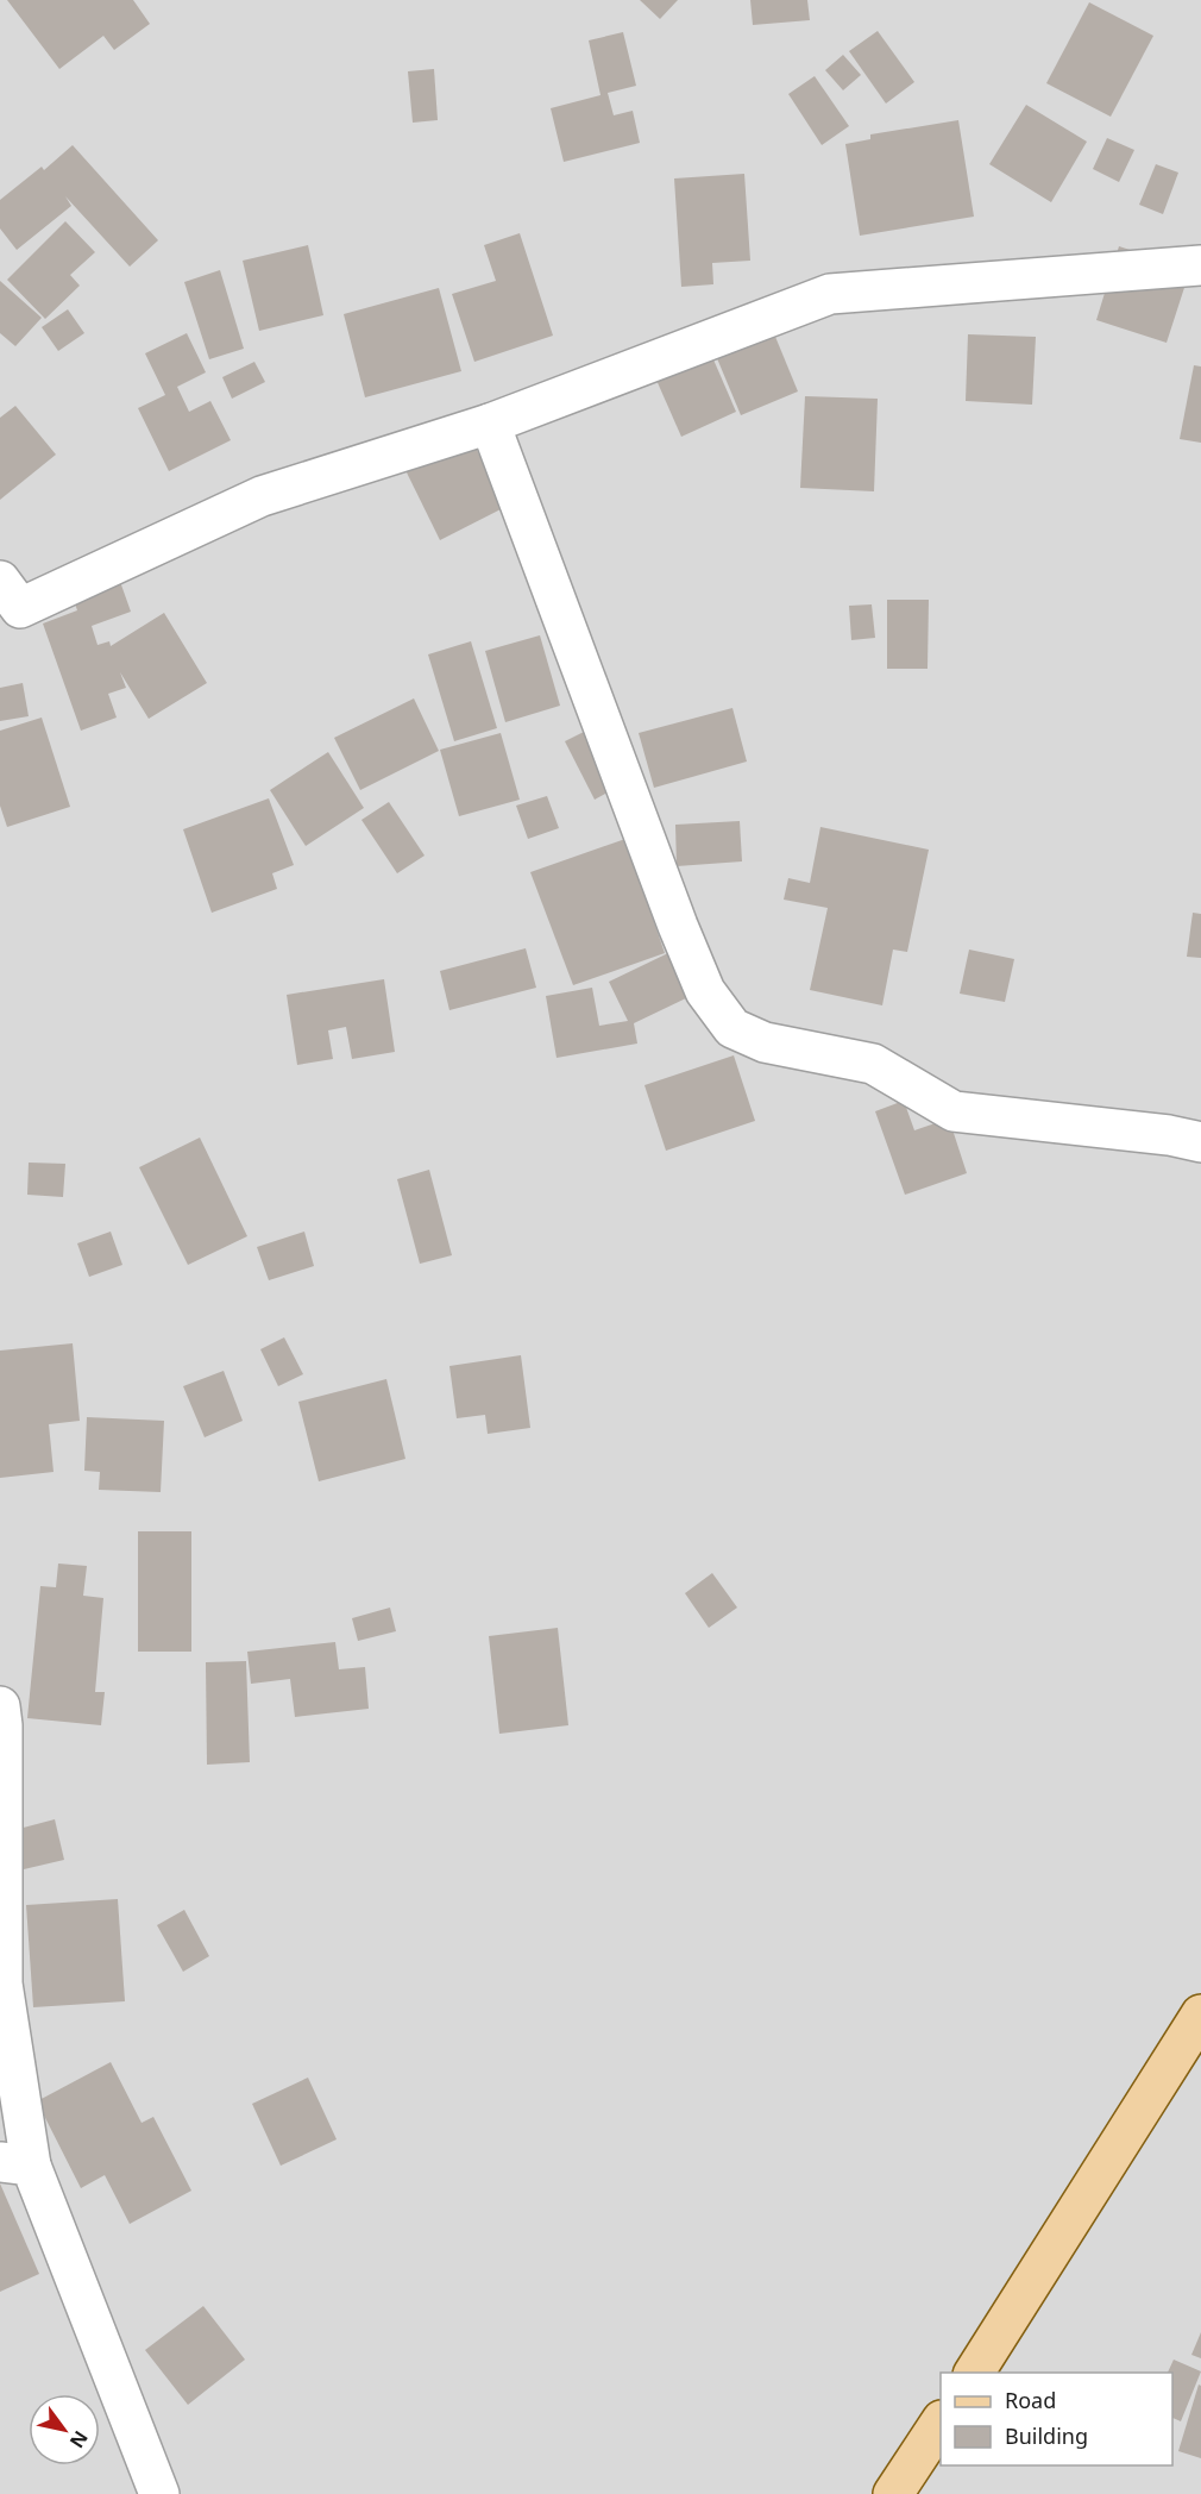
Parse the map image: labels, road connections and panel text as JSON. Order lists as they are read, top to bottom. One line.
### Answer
{"legend":["Road","Building"],"north":"bottom right"}
